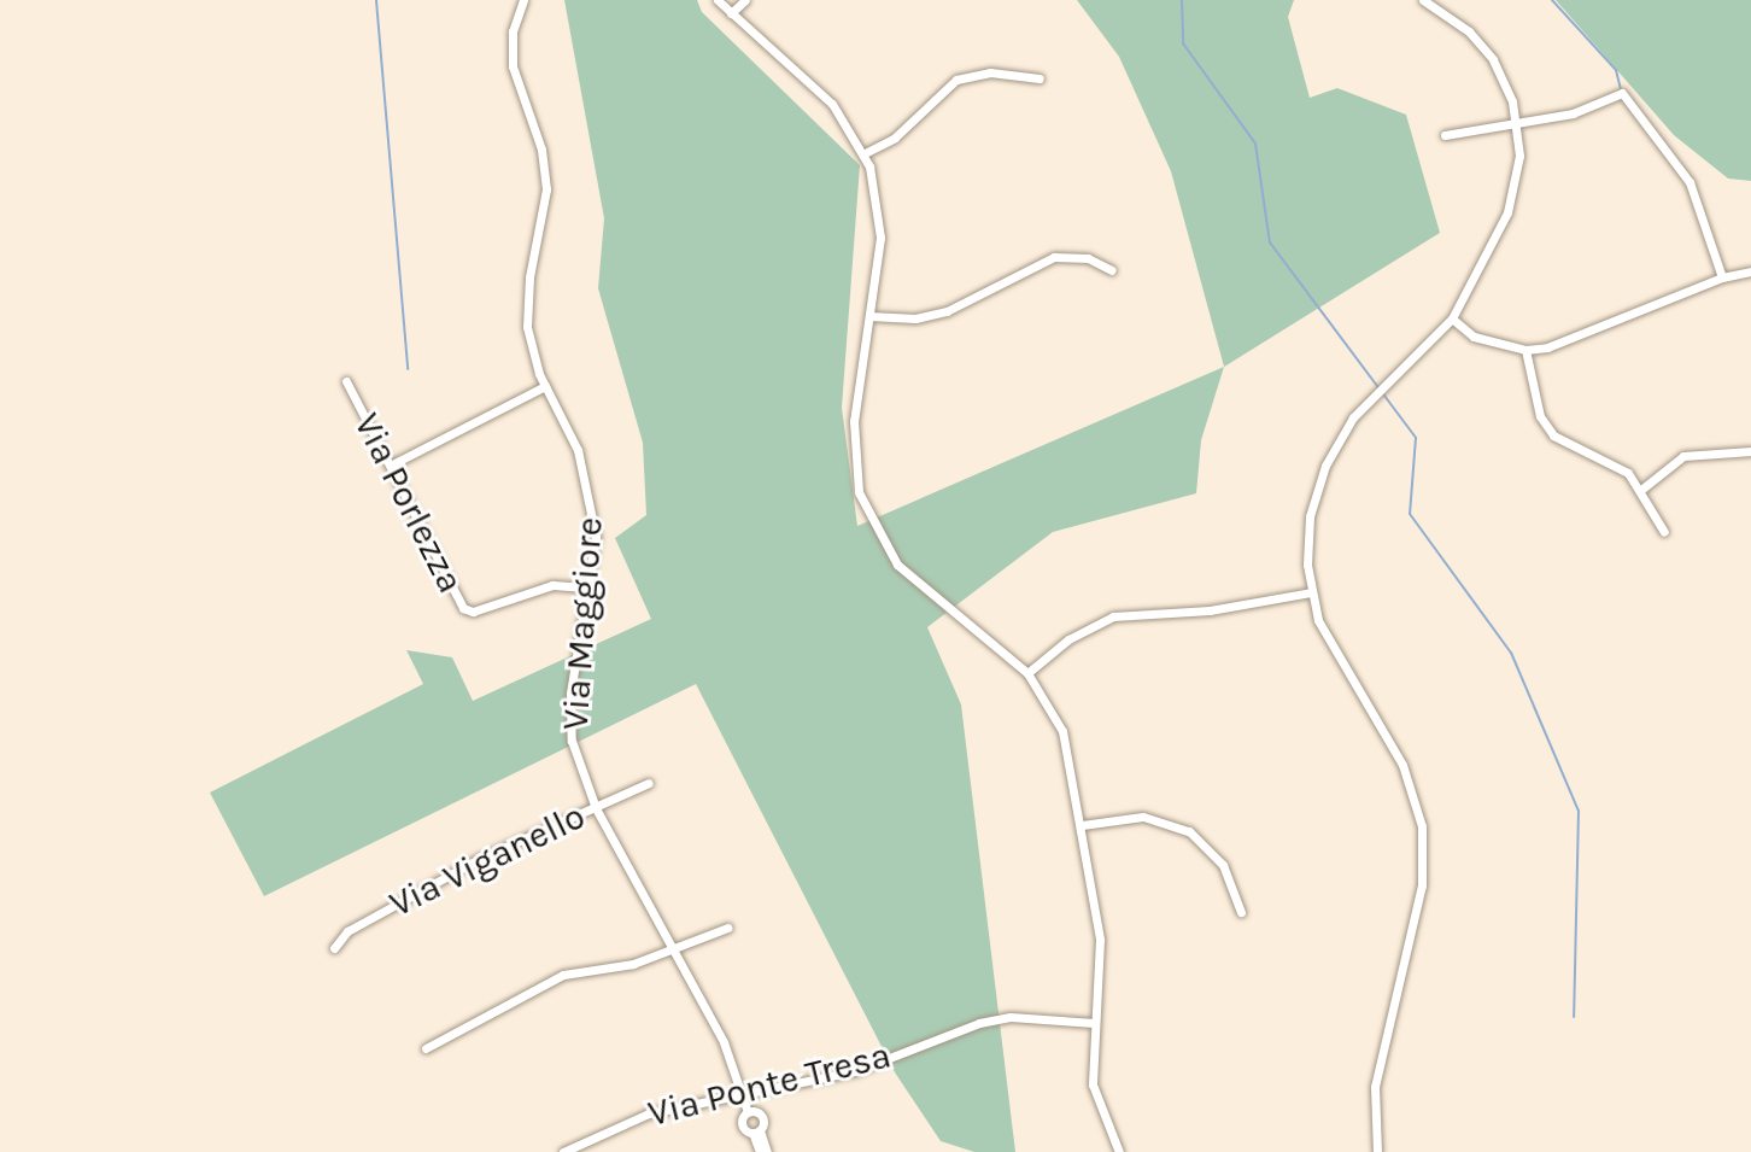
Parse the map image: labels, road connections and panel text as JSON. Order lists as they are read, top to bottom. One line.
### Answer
{"streets":{"street":["Via Porlezza","Via Maggiore","Via Viganello","Via Ponte Tresa"]},"crossings":[["Via Porlezza","Via Maggiore"],["Via Maggiore","Via Viganello"],["Via Maggiore","Via Ponte Tresa"]]}
